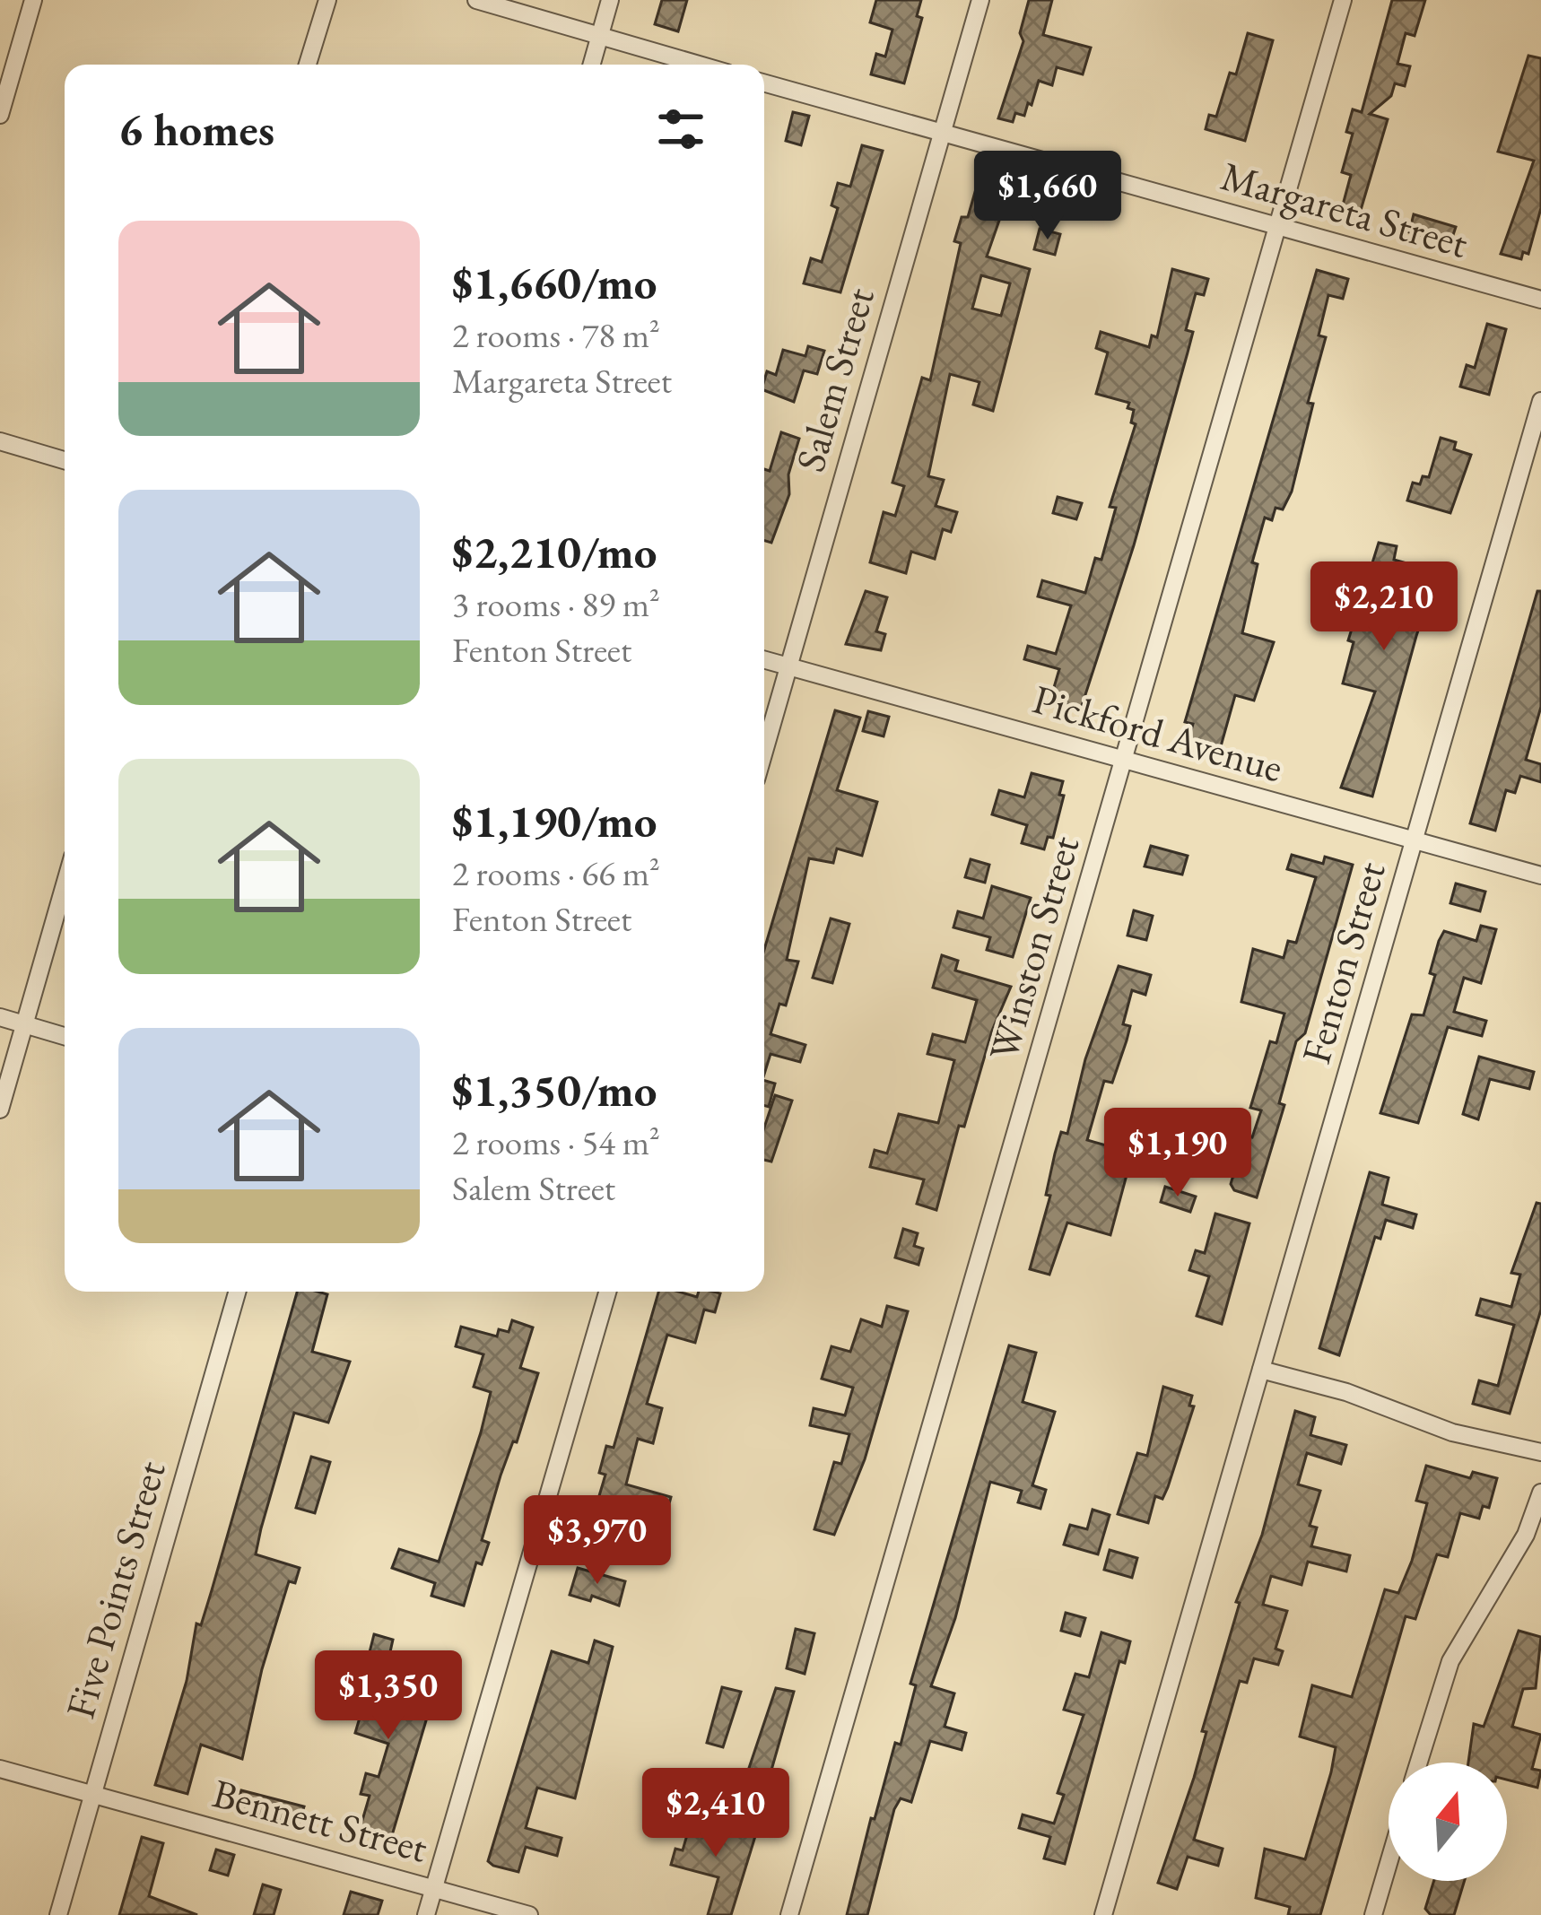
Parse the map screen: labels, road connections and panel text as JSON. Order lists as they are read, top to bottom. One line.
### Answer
{"streets":{"street":["Margareta Street","Salem Street","Pickford Avenue","Winston Street","Fenton Street","Five Points Street","Bennett Street"]},"crossings":[["Margareta Street","Salem Street"],["Margareta Street","Winston Street"],["Salem Street","Pickford Avenue"],["Pickford Avenue","Winston Street"],["Pickford Avenue","Fenton Street"],["Five Points Street","Bennett Street"]],"north":"top","page":{"heading":"6 homes","price":["$1,660","$2,210","$1,190","$3,970","$1,350","$2,410"],"list":[{"name":"$1,660/mo","note":"2 rooms · 78 m² · Margareta Street"},{"name":"$2,210/mo","note":"3 rooms · 89 m² · Fenton Street"},{"name":"$1,190/mo","note":"2 rooms · 66 m² · Fenton Street"},{"name":"$1,350/mo","note":"2 rooms · 54 m² · Salem Street"}]}}
